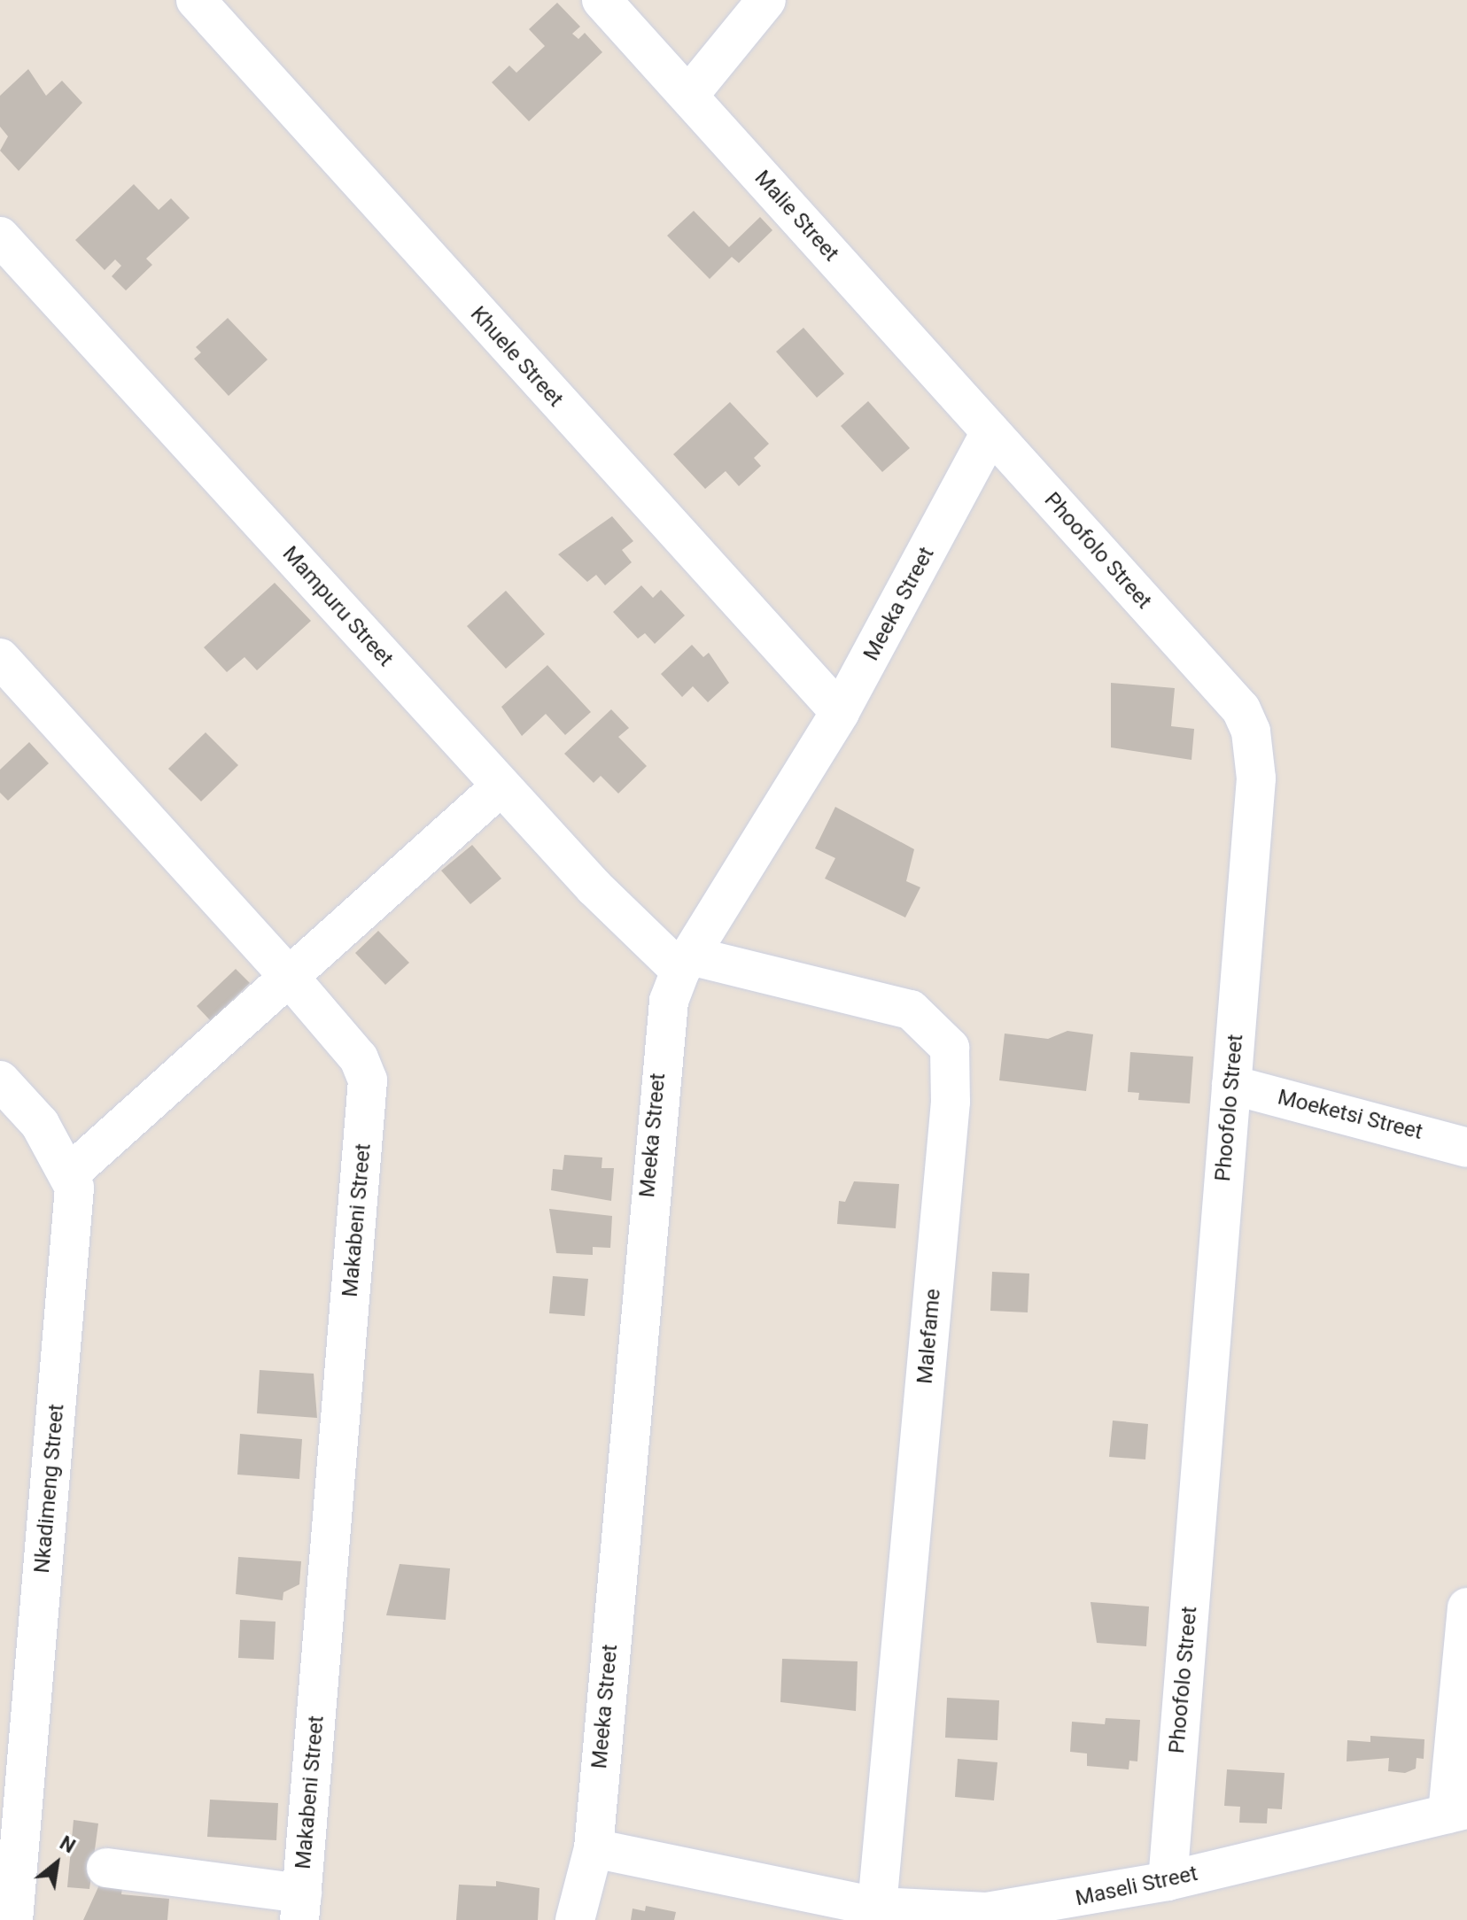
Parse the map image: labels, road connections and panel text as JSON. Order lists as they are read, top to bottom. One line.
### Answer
{"streets":{"street":["Malie Street","Khuele Street","Phoofolo Street","Meeka Street","Mampuru Street","Moeketsi Street","Makabeni Street","Malefame","Nkadimeng Street","Maseli Street"]},"crossings":[["Malie Street","Phoofolo Street"],["Malie Street","Meeka Street"],["Khuele Street","Meeka Street"],["Phoofolo Street","Meeka Street"],["Phoofolo Street","Moeketsi Street"],["Phoofolo Street","Maseli Street"],["Meeka Street","Mampuru Street"],["Meeka Street","Malefame"],["Meeka Street","Maseli Street"],["Mampuru Street","Malefame"],["Malefame","Maseli Street"]],"north":"top right"}
